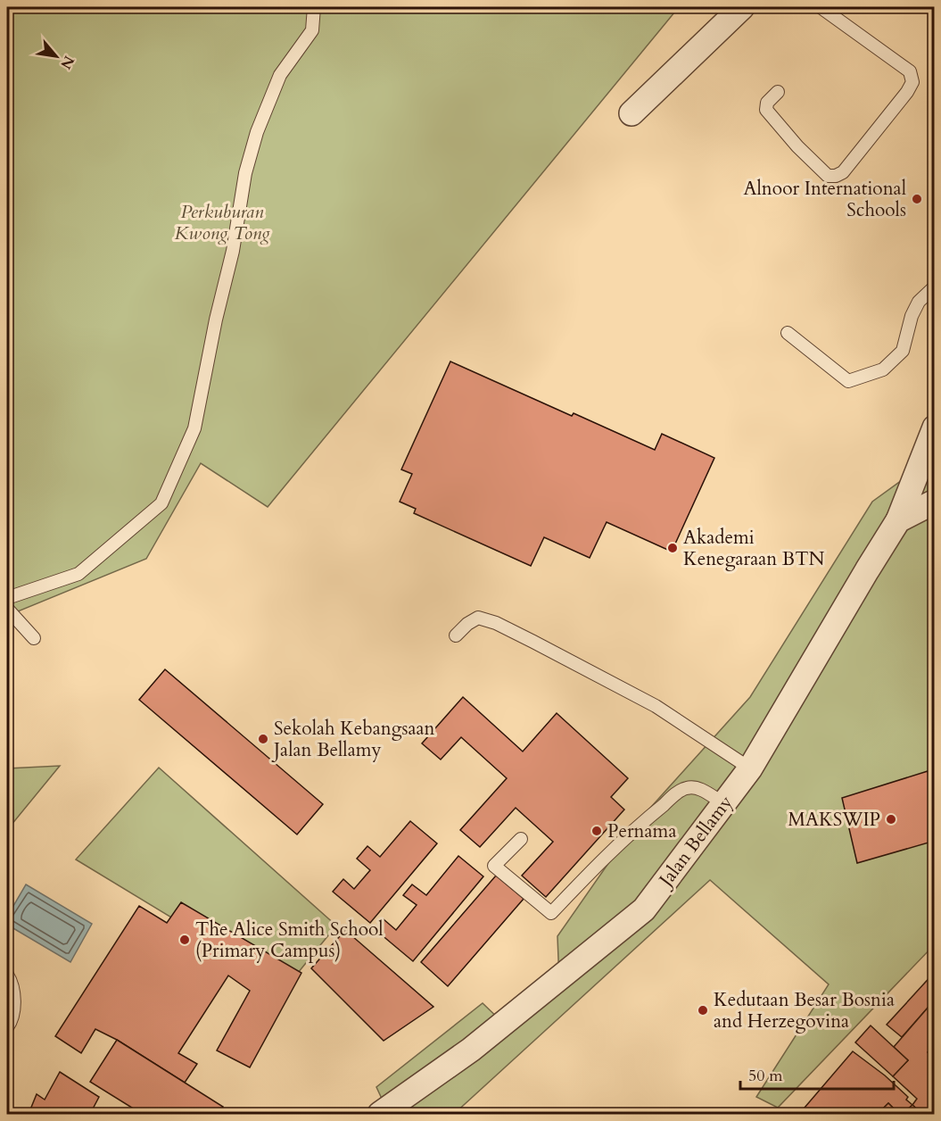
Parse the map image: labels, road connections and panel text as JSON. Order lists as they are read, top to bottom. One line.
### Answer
{"streets":{"street":["Jalan Bellamy"]},"parks":["Perkuburan Kwong Tong"],"places":["Alnoor International Schools","Akademi Kenegaraan BTN","Sekolah Kebangsaan Jalan Bellamy","MAKSWIP","Pernama","The Alice Smith School (Primary Campus)","Kedutaan Besar Bosnia and Herzegovina"],"scale_bar":"50 m","north":"bottom right"}
